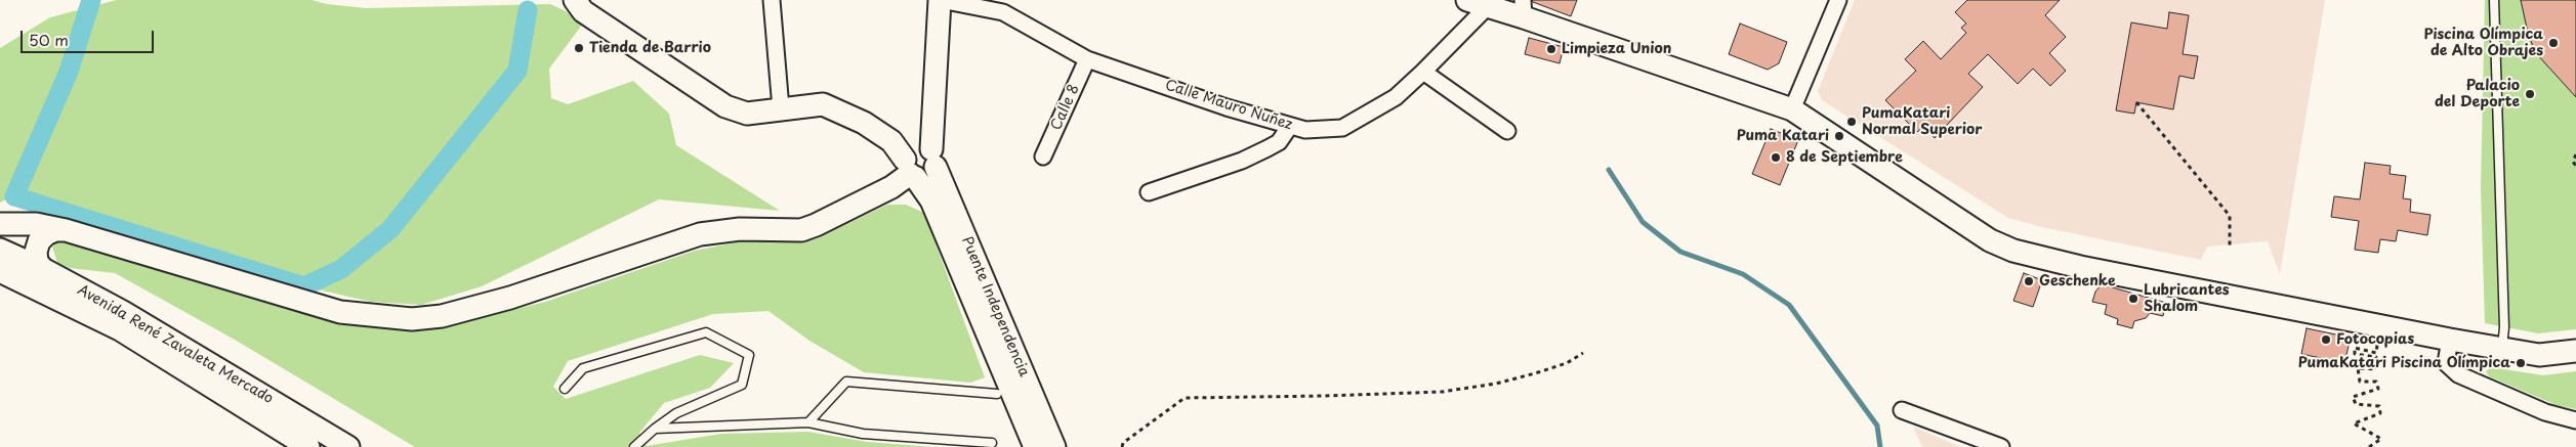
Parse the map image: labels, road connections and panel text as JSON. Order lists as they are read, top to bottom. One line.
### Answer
{"streets":{"main road":["Puente Independencia","Avenida René Zavaleta Mercado"],"street":["Calle Mauro Nuñez","Calle 8"]},"crossings":[["Calle Mauro Nuñez","Calle 8"]],"places":["Piscina Olímpica de Alto Obrajes","Tienda de Barrio","Limpieza Union","Palacio del Deporte","PumaKatari Normal Superior","Puma Katari","8 de Septiembre","Geschenke","Lubricantes Shalom","Fotocopias","PumaKatari Piscina Olímpica"],"scale_bar":"50 m"}
